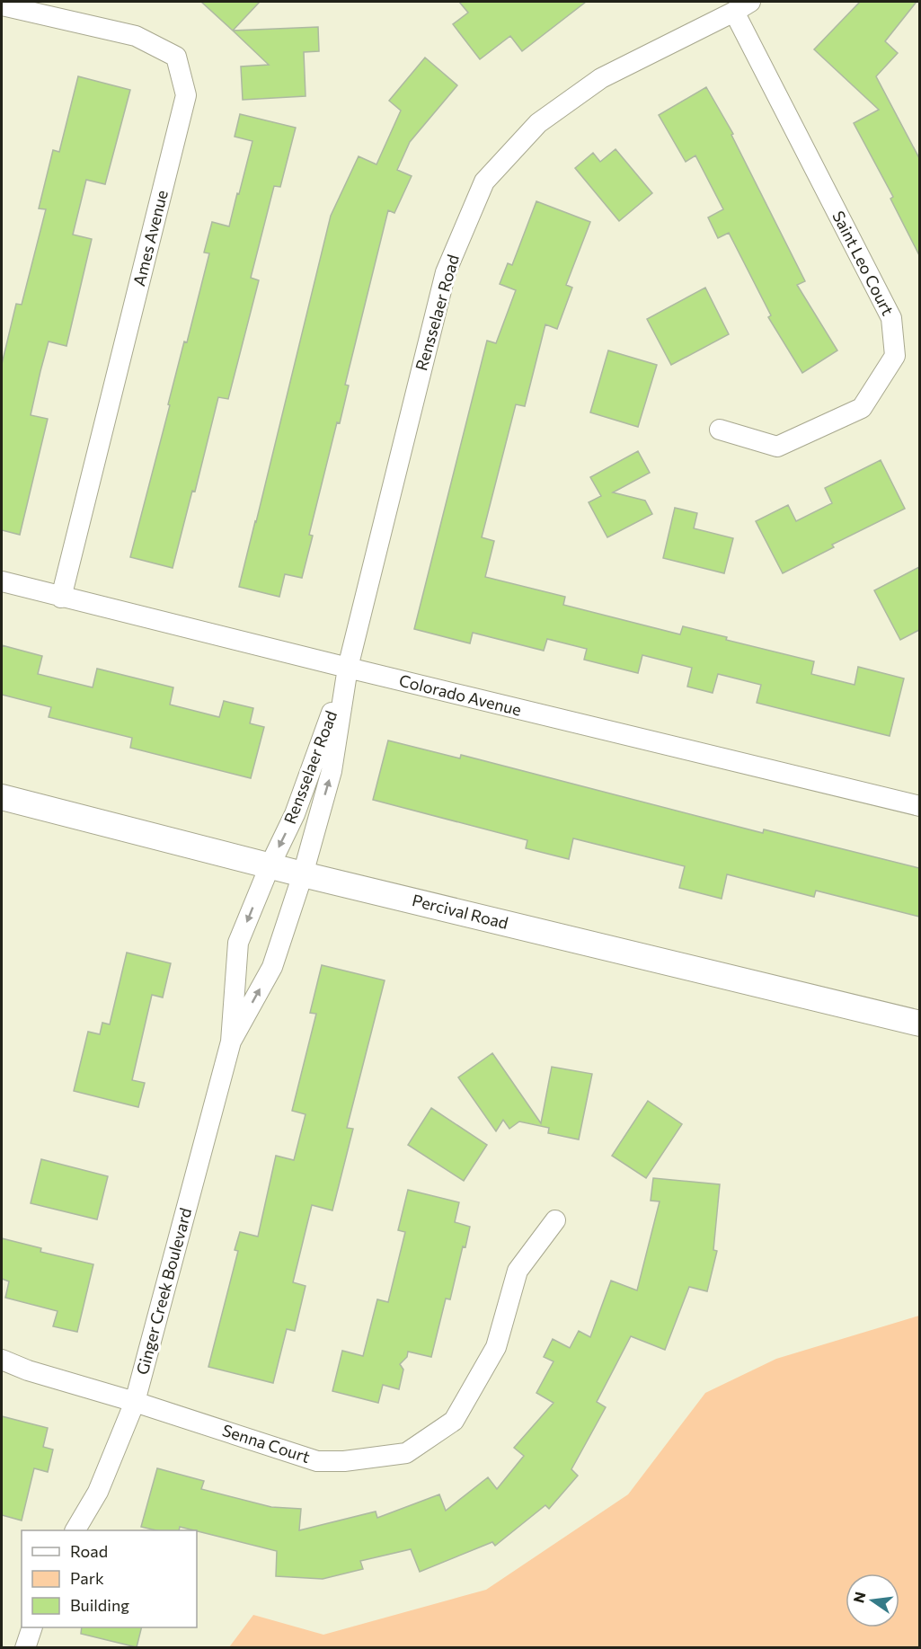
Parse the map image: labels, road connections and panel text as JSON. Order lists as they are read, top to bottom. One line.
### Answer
{"streets":{"street":["Ames Avenue","Saint Leo Court","Rensselaer Road","Colorado Avenue","Percival Road","Ginger Creek Boulevard","Senna Court"]},"crossings":[["Ames Avenue","Colorado Avenue"],["Saint Leo Court","Rensselaer Road"],["Rensselaer Road","Colorado Avenue"],["Rensselaer Road","Percival Road"],["Rensselaer Road","Ginger Creek Boulevard"],["Percival Road","Ginger Creek Boulevard"],["Ginger Creek Boulevard","Senna Court"]],"legend":["Road","Park","Building"],"north":"left"}
